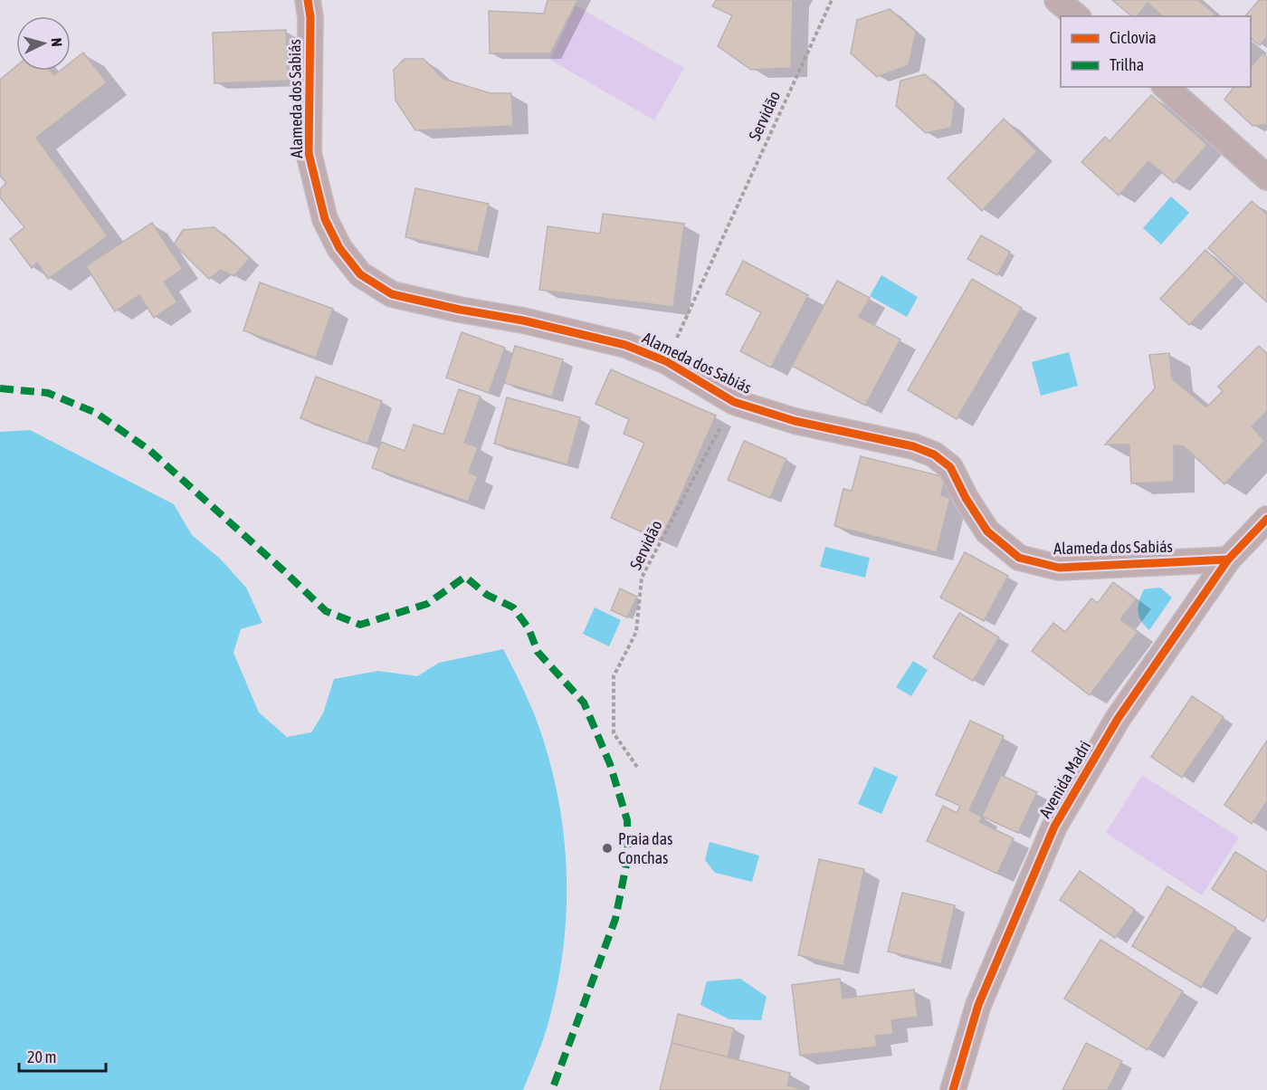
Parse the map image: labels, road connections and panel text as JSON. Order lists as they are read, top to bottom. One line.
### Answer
{"streets":{"street":["Alameda dos Sabiás","Avenida Madri"],"path":["Servidão"]},"crossings":[["Alameda dos Sabiás","Servidão"],["Alameda dos Sabiás","Avenida Madri"]],"places":["Praia das Conchas"],"legend":["Ciclovia","Trilha"],"scale_bar":"20 m","north":"right"}
